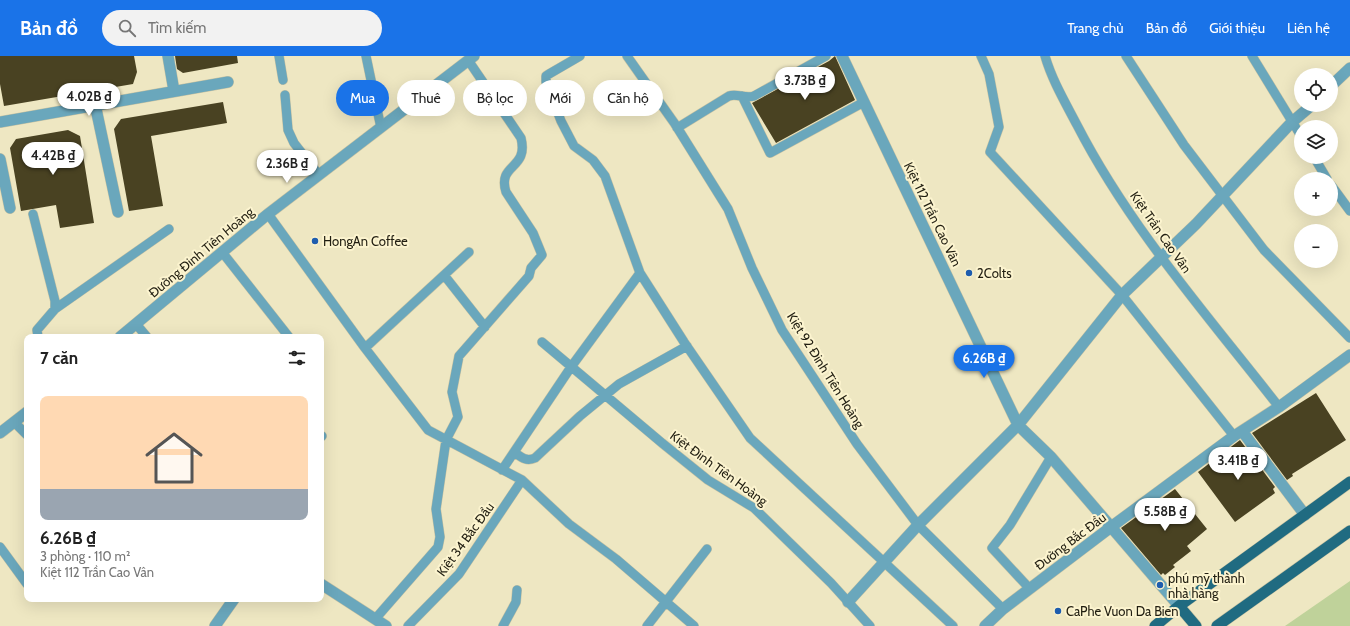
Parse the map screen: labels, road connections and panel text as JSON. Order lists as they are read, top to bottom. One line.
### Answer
{"streets":{"street":["Kiệt 112 Trần Cao Vân","Đường Đinh Tiên Hoàng","Đường Bắc Đẩu"],"lane":["Kiệt Trần Cao Vân","Kiệt 92 Đinh Tiên Hoàng","Kiệt Đinh Tiên Hoàng","Kiệt 34 Bắc Đẩu"]},"crossings":[["Kiệt 112 Trần Cao Vân","Đường Bắc Đẩu"],["Kiệt Trần Cao Vân","Đường Bắc Đẩu"],["Kiệt 92 Đinh Tiên Hoàng","Đường Bắc Đẩu"]],"places":["HongAn Coffee","2Colts","phú mỹ thành nhà hàng","CaPhe Vuon Da Bien"],"page":{"header":"Bản đồ","search":"Tìm kiếm","nav":["Trang chủ","Bản đồ","Giới thiệu","Liên hệ"],"price":["3.73B ₫","4.02B ₫","4.42B ₫","2.36B ₫","6.26B ₫","3.41B ₫","5.58B ₫"],"map_buttons":["+","−"],"chip":["Mua","Thuê","Bộ lọc","Mới","Căn hộ"],"heading":"7 căn","list":[{"name":"6.26B ₫","note":"3 phòng · 110 m² · Kiệt 112 Trần Cao Vân"}]}}
